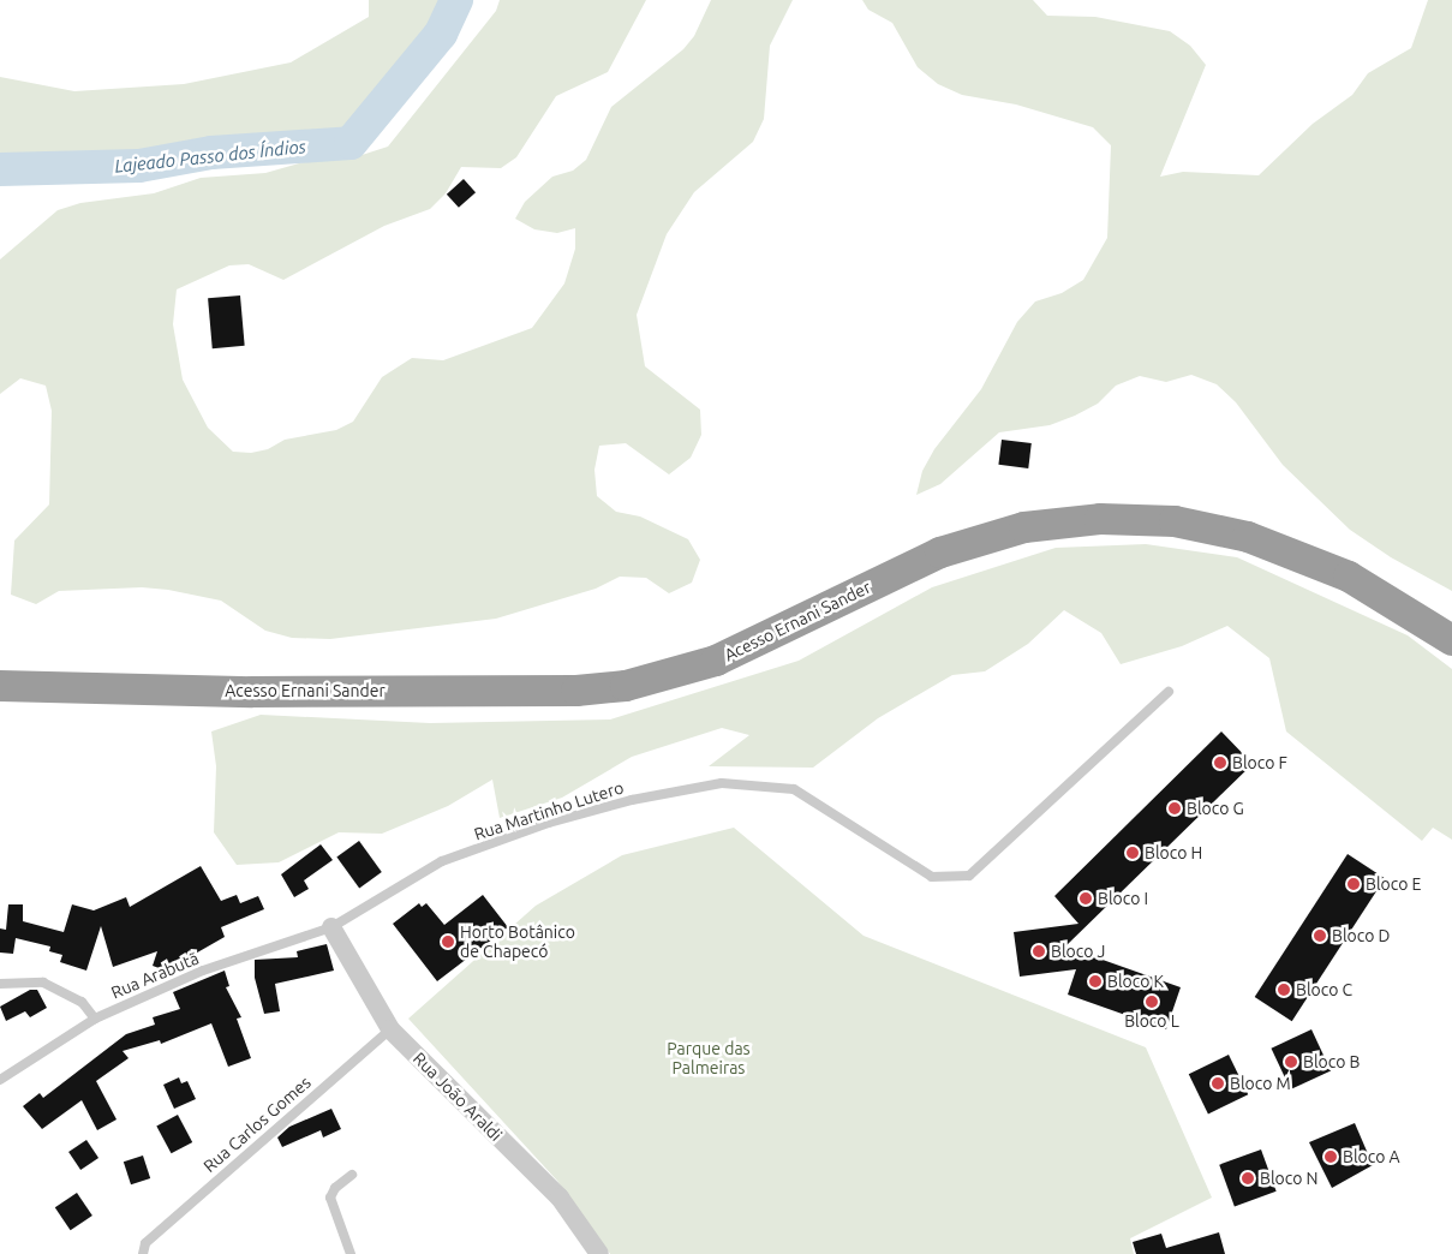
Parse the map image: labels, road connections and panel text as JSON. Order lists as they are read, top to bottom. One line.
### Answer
{"streets":{"highway":["Acesso Ernani Sander"],"street":["Rua João Araldi"],"lane":["Rua Martinho Lutero","Rua Arabutã","Rua Carlos Gomes"]},"crossings":[["Rua Martinho Lutero","Rua Arabutã"],["Rua Martinho Lutero","Rua João Araldi"],["Rua Arabutã","Rua João Araldi"],["Rua João Araldi","Rua Carlos Gomes"]],"water":["Lajeado Passo dos Índios"],"parks":["Parque das Palmeiras"],"places":["Bloco F","Bloco G","Bloco H","Bloco E","Bloco I","Bloco D","Horto Botânico de Chapecó","Bloco J","Bloco K","Bloco C","Bloco L","Bloco B","Bloco M","Bloco A","Bloco N"]}
